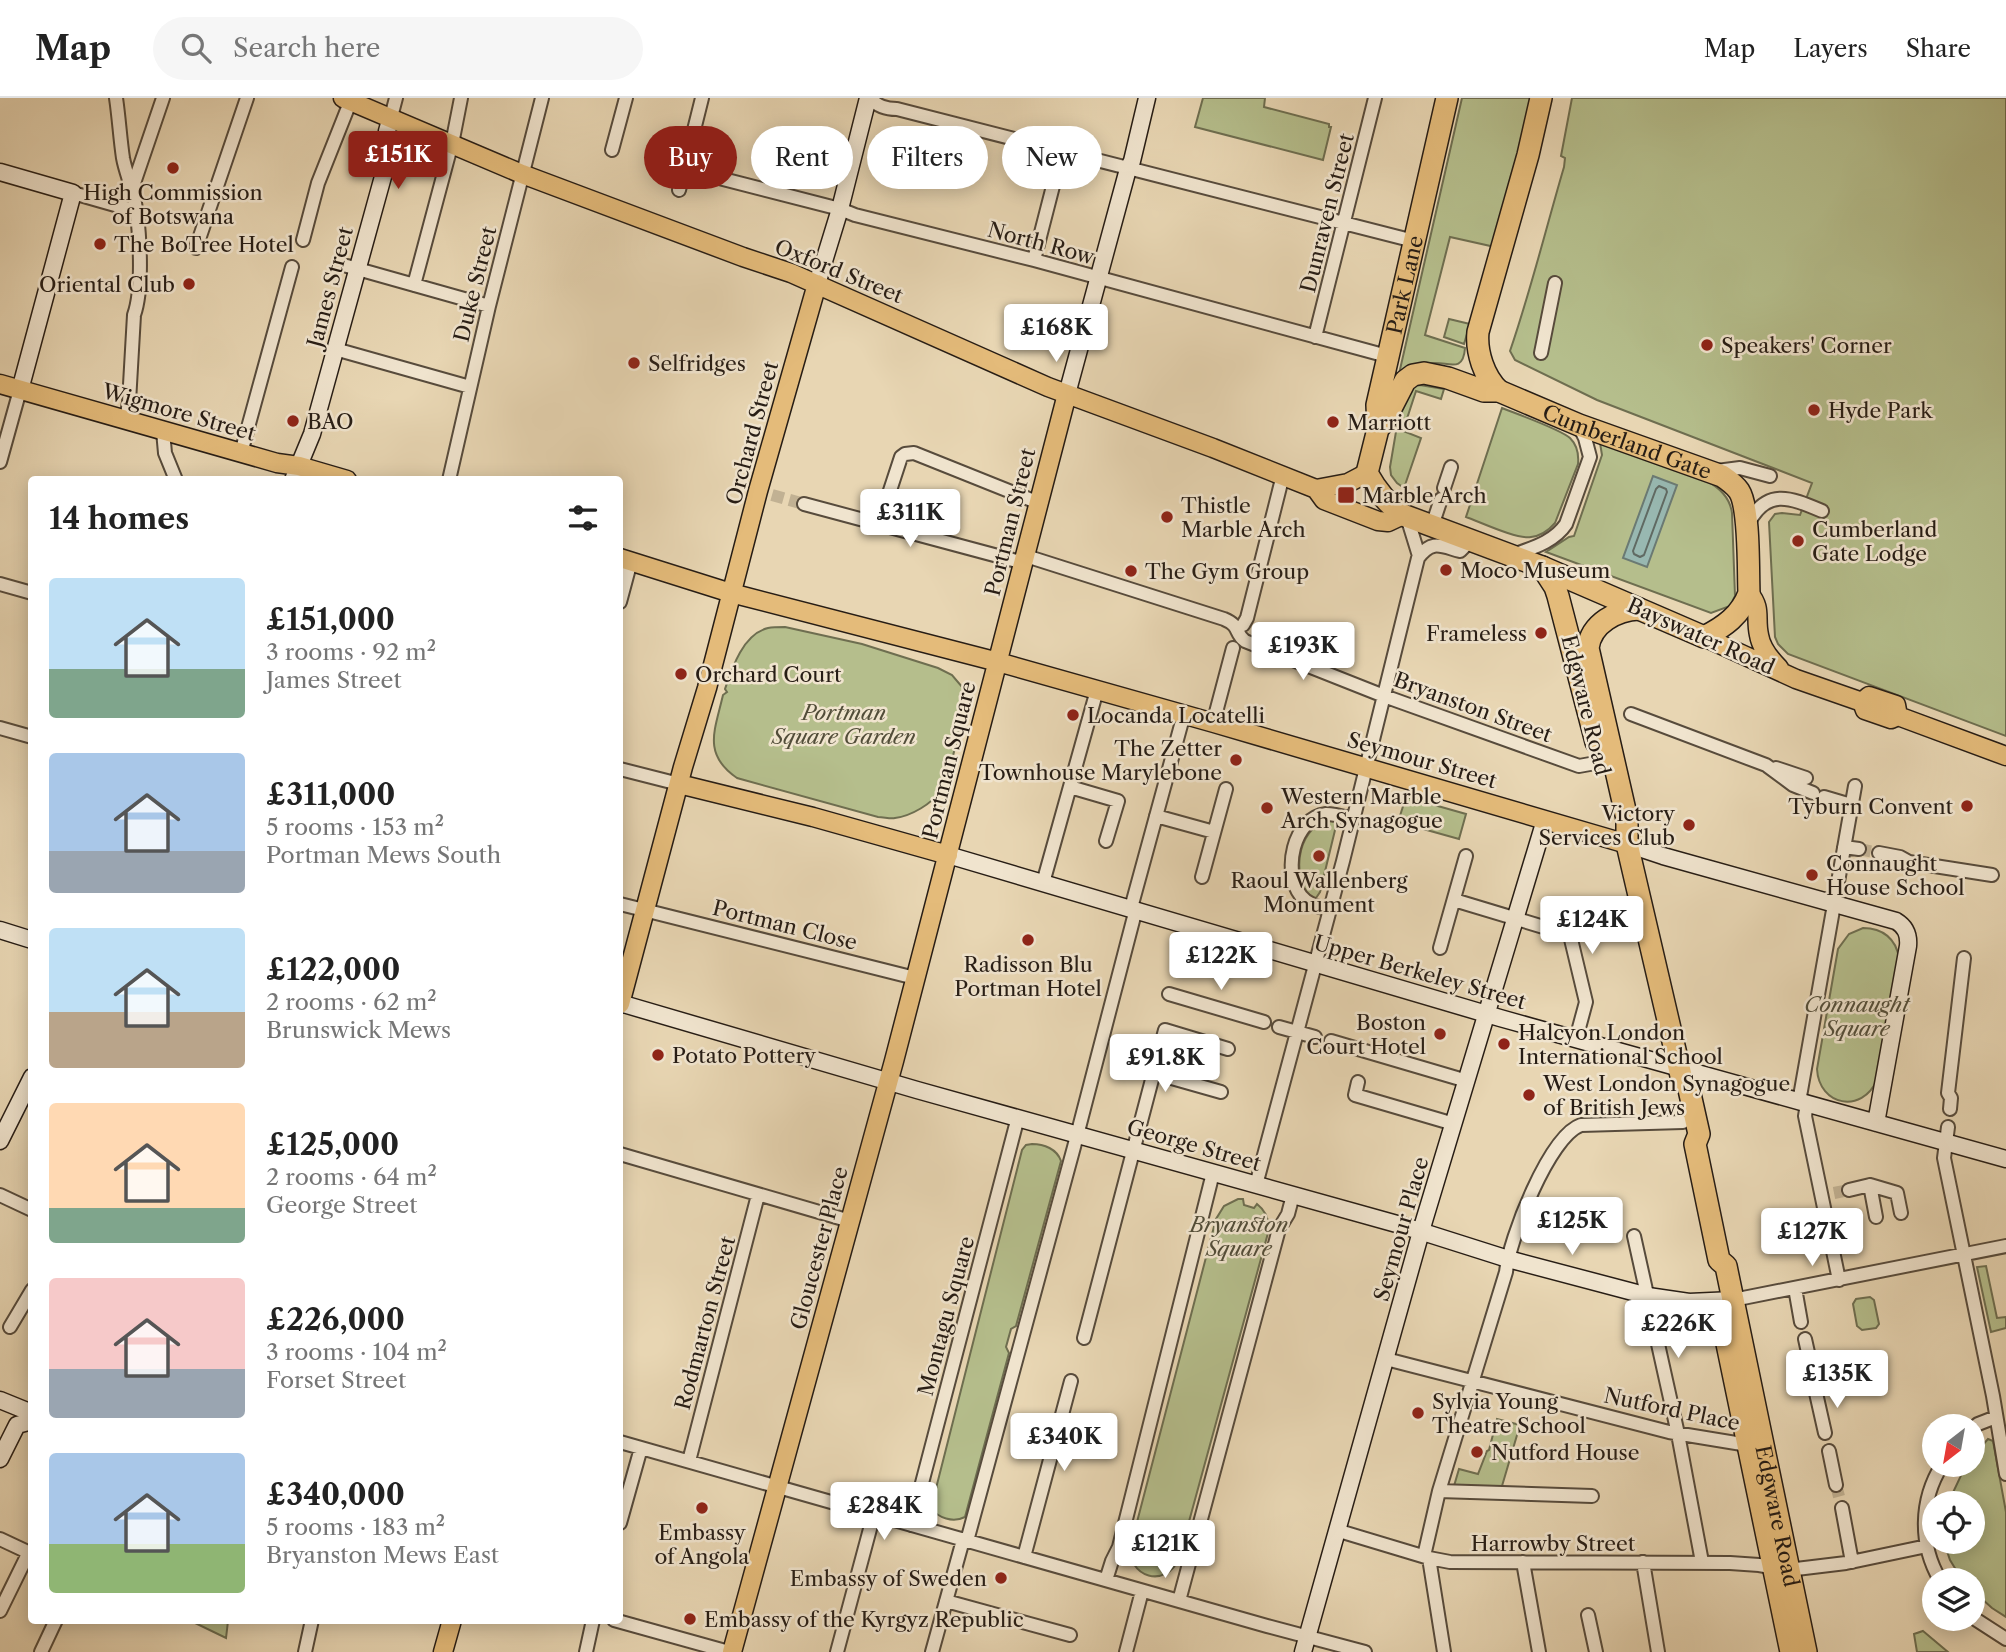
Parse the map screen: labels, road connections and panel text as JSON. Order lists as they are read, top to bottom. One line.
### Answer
{"streets":{"highway":["Park Lane","Cumberland Gate","Bayswater Road","Edgware Road"],"main road":["Oxford Street","Wigmore Street","Orchard Street","Portman Street","Portman Square","Seymour Street","Gloucester Place"],"street":["Dunraven Street","North Row","Duke Street","James Street","Bryanston Street","Portman Close","Upper Berkeley Street","George Street","Seymour Place","Montagu Square","Rodmarton Street","Nutford Place","Harrowby Street"]},"crossings":[["Dunraven Street","North Row"],["North Row","Park Lane"],["Oxford Street","Duke Street"],["Oxford Street","Park Lane"],["Oxford Street","James Street"],["Oxford Street","Orchard Street"],["Oxford Street","Cumberland Gate"],["Oxford Street","Portman Street"],["Park Lane","Cumberland Gate"],["James Street","Wigmore Street"],["Orchard Street","Portman Square"],["Portman Street","Bryanston Street"],["Portman Street","Portman Square"],["Portman Street","Seymour Street"],["Bayswater Road","Edgware Road"],["Edgware Road","Bryanston Street"],["Edgware Road","Seymour Street"],["Edgware Road","Upper Berkeley Street"],["Edgware Road","George Street"],["Edgware Road","Nutford Place"],["Edgware Road","Harrowby Street"],["Portman Square","Seymour Street"],["Portman Square","Upper Berkeley Street"],["Portman Square","Gloucester Place"],["Seymour Street","Seymour Place"],["Portman Close","Gloucester Place"],["Upper Berkeley Street","Seymour Place"],["Upper Berkeley Street","Gloucester Place"],["George Street","Seymour Place"],["George Street","Gloucester Place"],["George Street","Montagu Square"],["Seymour Place","Nutford Place"],["Seymour Place","Harrowby Street"]],"parks":["Portman Square Garden","Connaught Square","Bryanston Square"],"places":{"other":["High Commission of Botswana","The BoTree Hotel","Oriental Club","Speakers' Corner","Selfridges","Hyde Park","BAO","Marriott","Thistle Marble Arch","Cumberland Gate Lodge","Moco Museum","The Gym Group","Frameless","Orchard Court","Locanda Locatelli","The Zetter Townhouse Marylebone","Tyburn Convent","Western Marble Arch Synagogue","Victory Services Club","Raoul Wallenberg Monument","Connaught House School","Radisson Blu Portman Hotel","Boston Court Hotel","Halcyon London International School","Potato Pottery","West London Synagogue of British Jews","Sylvia Young Theatre School","Nutford House","Embassy of Angola","Embassy of Sweden","Embassy of the Kyrgyz Republic"],"transit":["Marble Arch"]},"north":"bottom left","page":{"header":"Map","search":"Search here","nav":["Map","Layers","Share"],"chip":["Buy","Rent","Filters","New"],"price":["£151K","£168K","£311K","£193K","£124K","£122K","£91.8K","£125K","£127K","£226K","£135K","£340K","£284K","£121K"],"heading":"14 homes","list":[{"name":"£151,000","note":"3 rooms · 92 m² · James Street"},{"name":"£311,000","note":"5 rooms · 153 m² · Portman Mews South"},{"name":"£122,000","note":"2 rooms · 62 m² · Brunswick Mews"},{"name":"£125,000","note":"2 rooms · 64 m² · George Street"},{"name":"£226,000","note":"3 rooms · 104 m² · Forset Street"},{"name":"£340,000","note":"5 rooms · 183 m² · Bryanston Mews East"}]}}
